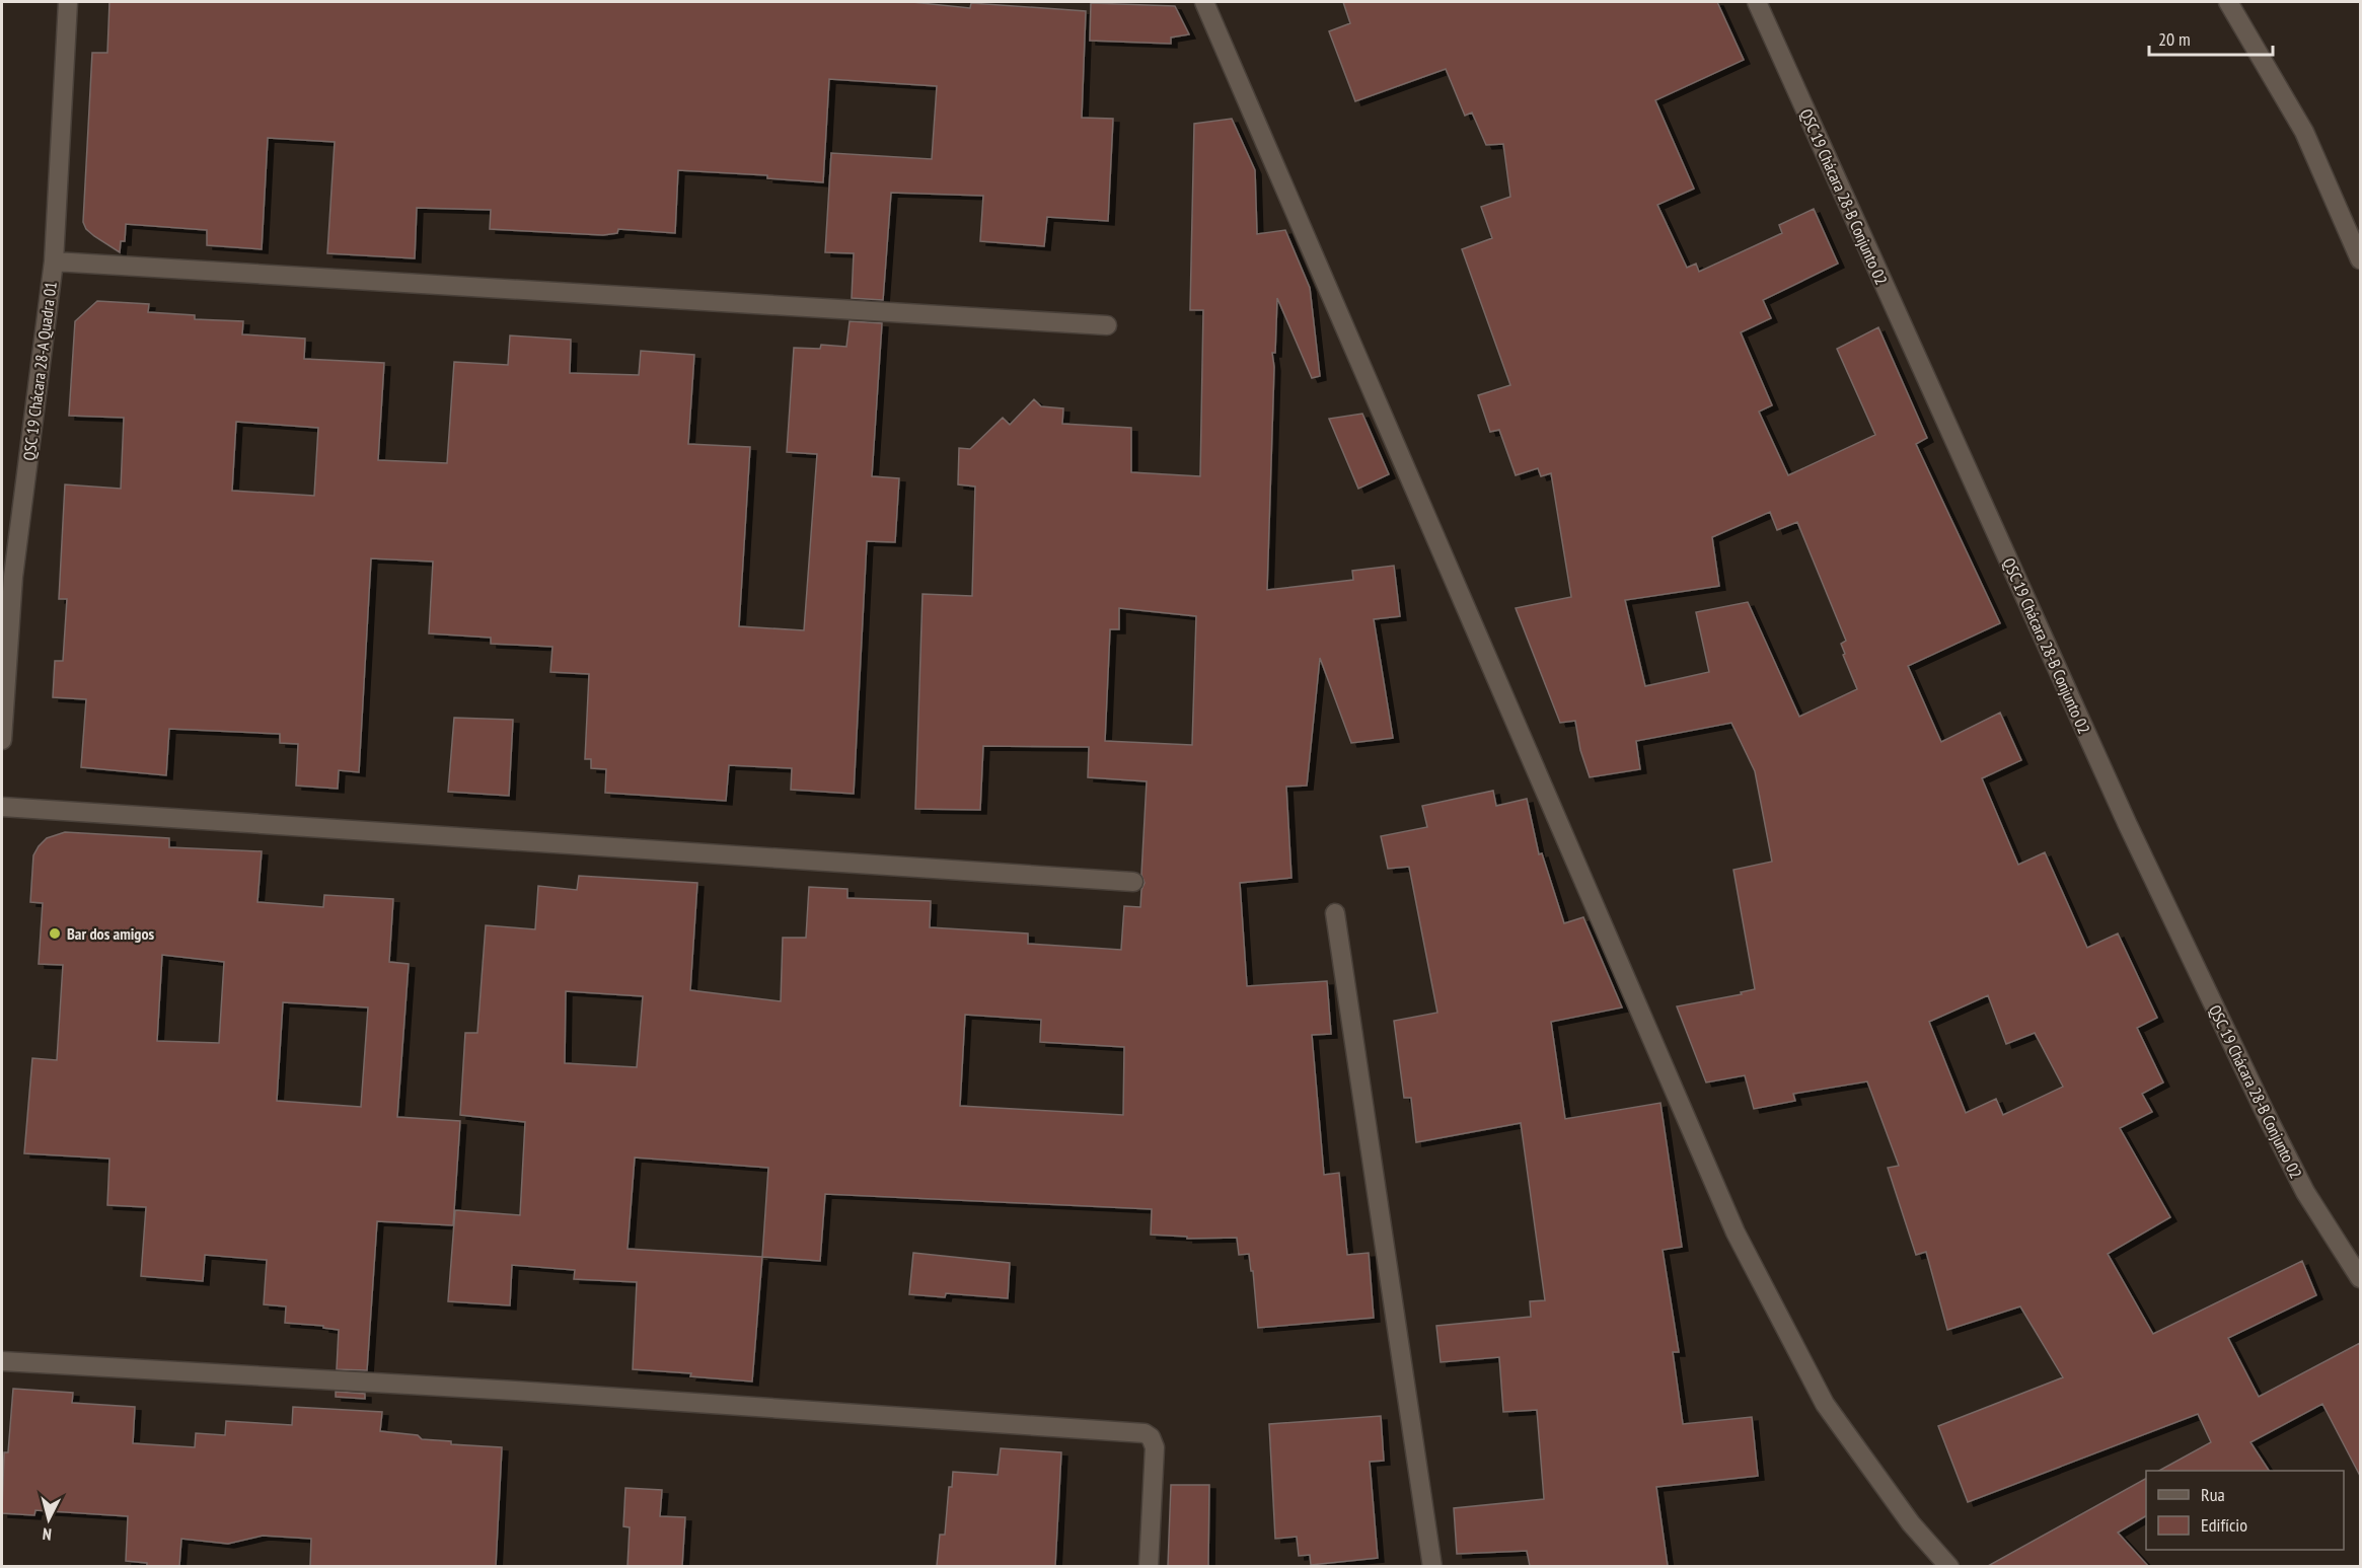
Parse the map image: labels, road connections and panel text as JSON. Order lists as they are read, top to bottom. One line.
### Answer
{"streets":{"street":["QSC 19 Chácara 28-B Conjunto 02","QSC 19 Chácara 28-A Quadra 01"]},"places":["Bar dos amigos"],"legend":["Rua","Edifício"],"scale_bar":"20 m","north":"bottom"}
